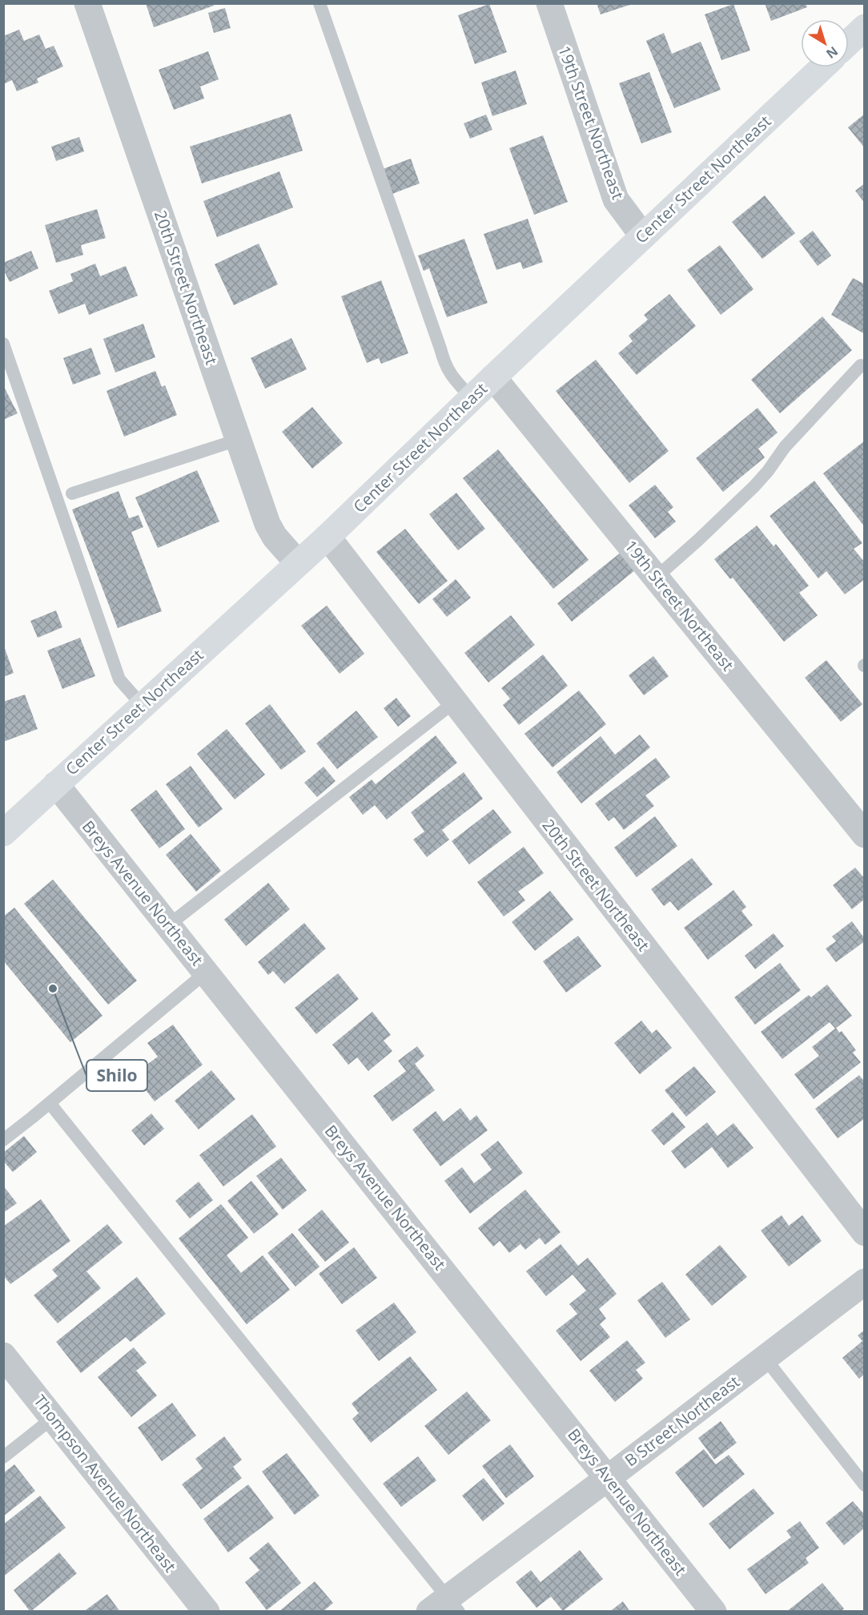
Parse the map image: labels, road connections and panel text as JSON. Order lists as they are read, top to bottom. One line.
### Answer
{"streets":{"main road":["Center Street Northeast"],"street":["19th Street Northeast","20th Street Northeast","Breys Avenue Northeast","B Street Northeast","Thompson Avenue Northeast"]},"crossings":[["19th Street Northeast","Center Street Northeast"],["Center Street Northeast","20th Street Northeast"],["Center Street Northeast","Breys Avenue Northeast"],["Breys Avenue Northeast","B Street Northeast"]],"places":["Shilo"],"north":"bottom right"}
